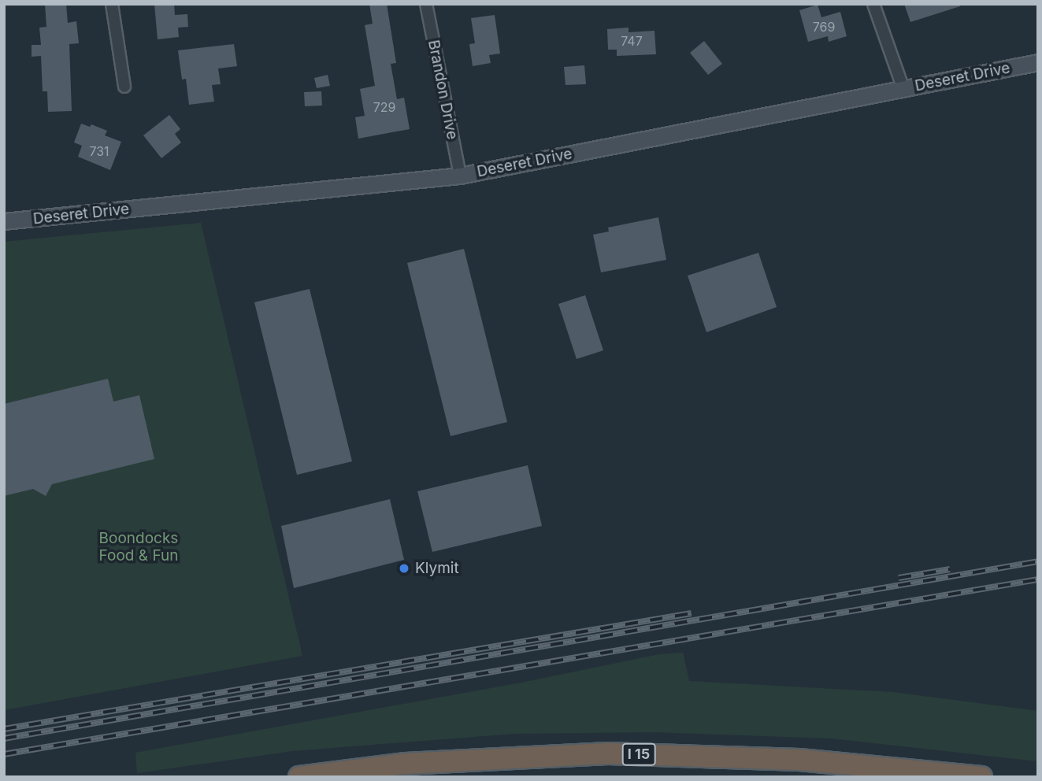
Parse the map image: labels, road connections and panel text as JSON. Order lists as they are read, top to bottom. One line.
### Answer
{"streets":{"highway":["I 15"],"street":["Deseret Drive","Brandon Drive"]},"crossings":[["Deseret Drive","Brandon Drive"]],"parks":["Boondocks Food & Fun"],"places":["Klymit"],"house_numbers":["769","747","729","731"]}
